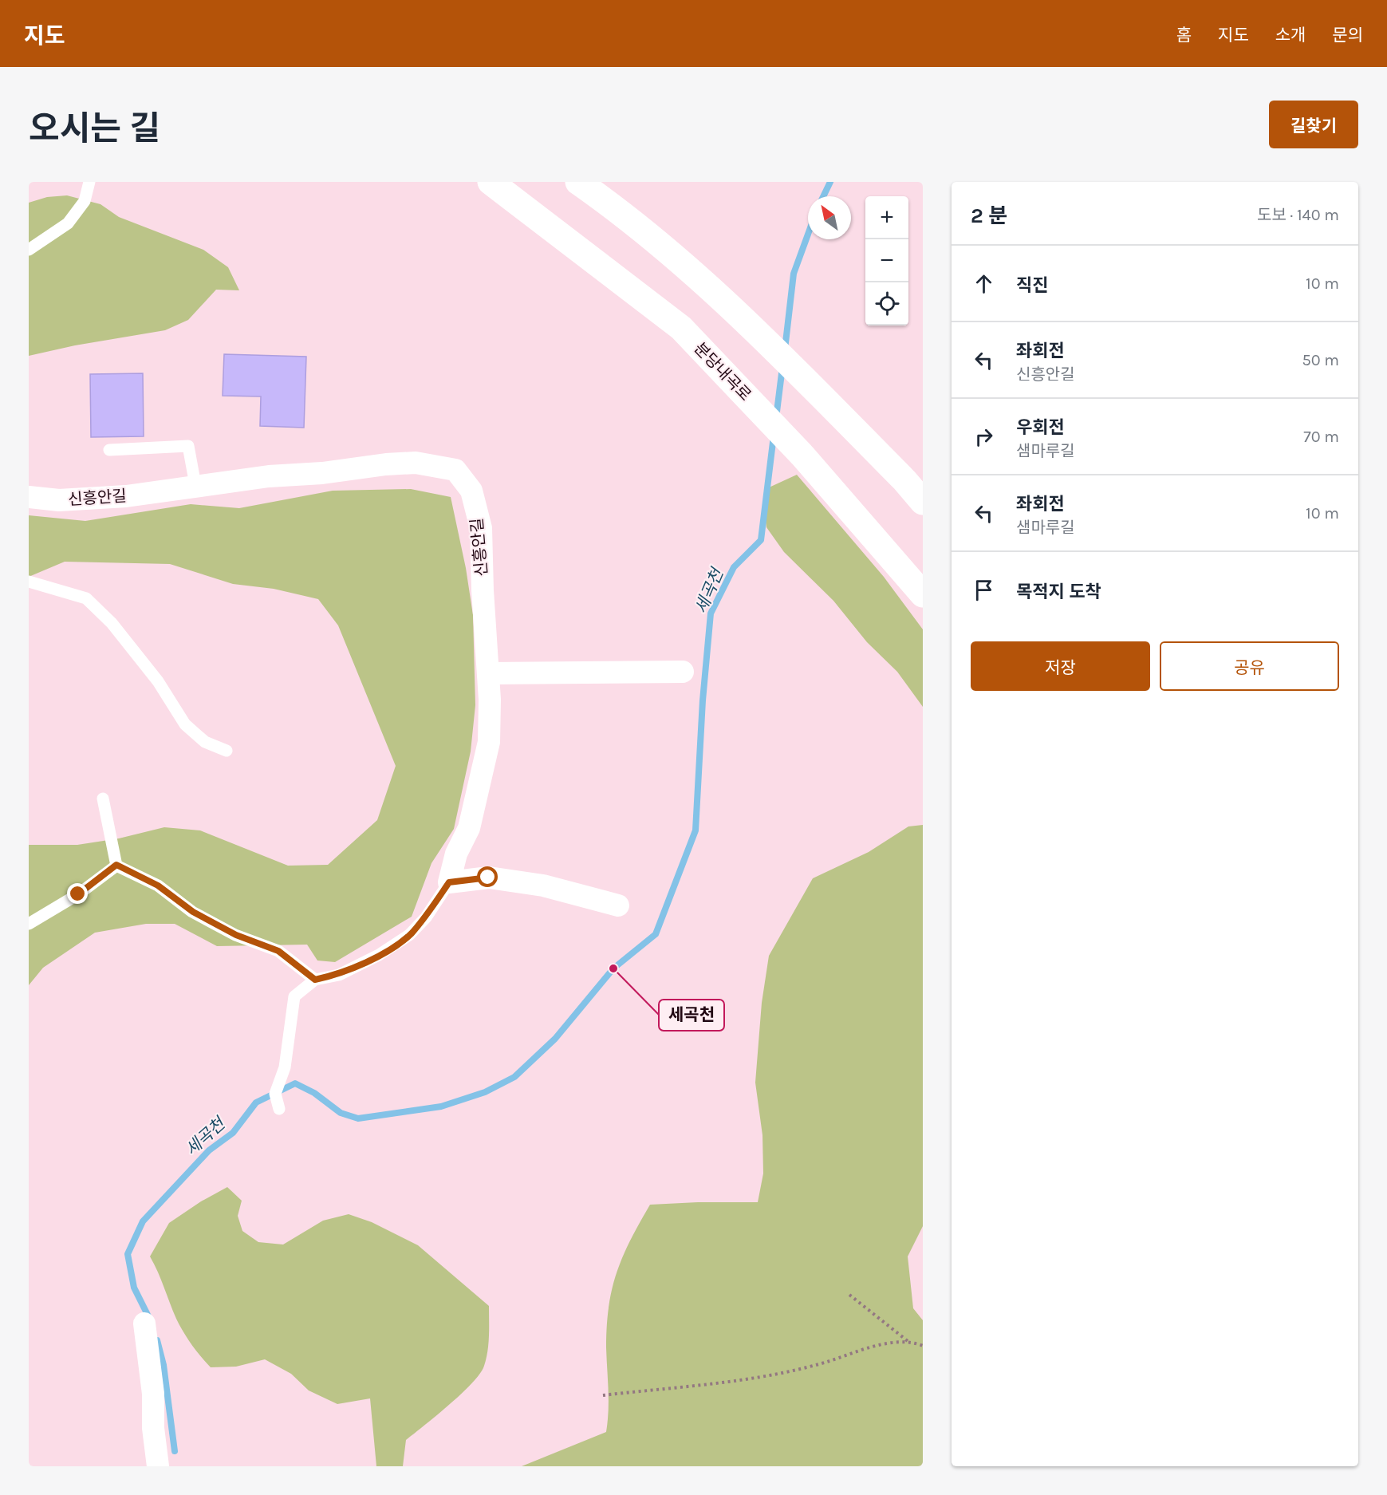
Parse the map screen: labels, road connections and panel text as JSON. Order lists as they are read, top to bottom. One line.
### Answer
{"streets":{"highway":["분당내곡로"],"street":["신흥안길"]},"water":["세곡천"],"places":["세곡천"],"north":"top left","page":{"header":"지도","nav":["홈","지도","소개","문의"],"title":"오시는 길","buttons":["길찾기",["저장","공유"]],"heading":["2 분","도보 · 140 m"],"map_buttons":["+","−"],"list":[["직진","10 m"],["좌회전","신흥안길","50 m"],["우회전","샘마루길","70 m"],["좌회전","샘마루길","10 m"],"목적지 도착"]}}
